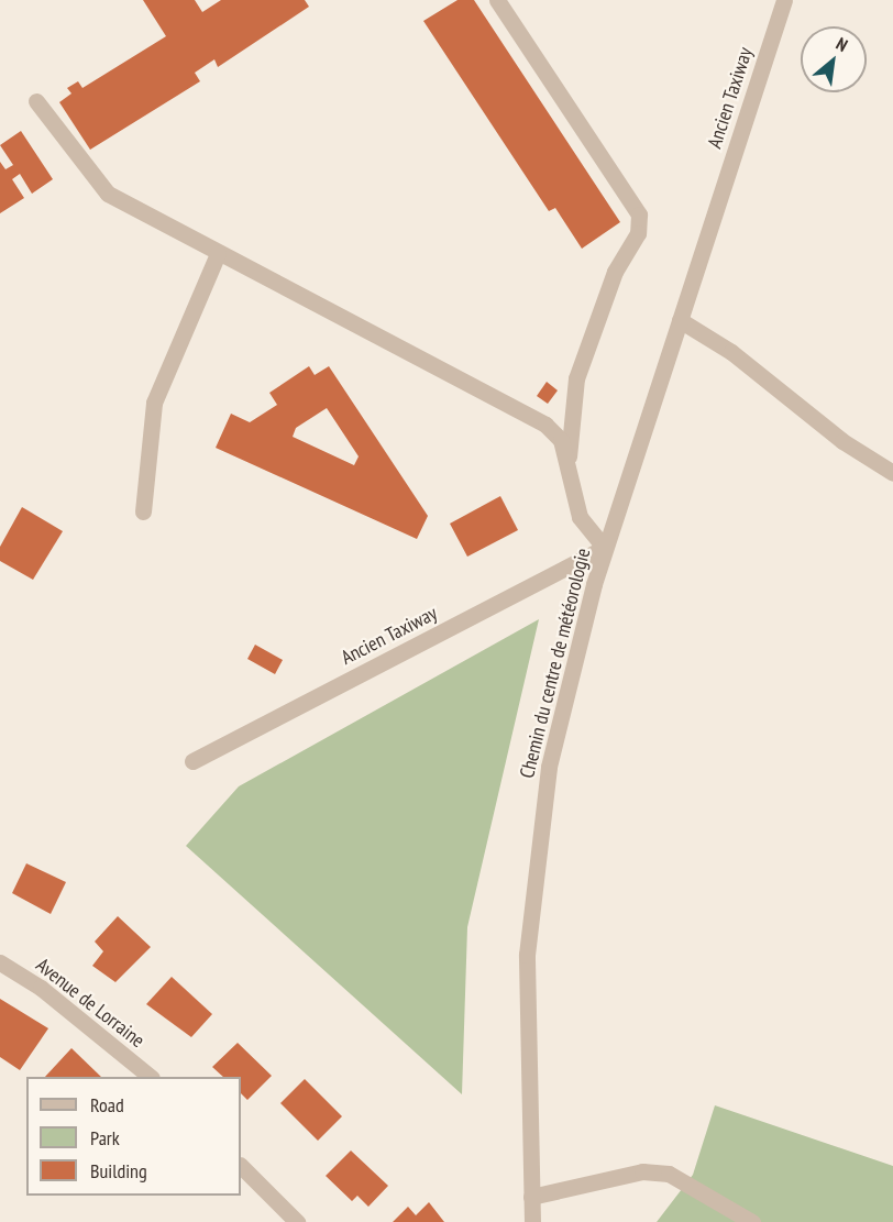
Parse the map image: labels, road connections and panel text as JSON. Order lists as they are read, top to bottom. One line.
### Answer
{"streets":{"street":["Ancien Taxiway","Chemin du centre de météorologie","Avenue de Lorraine"]},"crossings":[["Ancien Taxiway","Chemin du centre de météorologie"]],"legend":["Road","Park","Building"],"north":"top right"}
